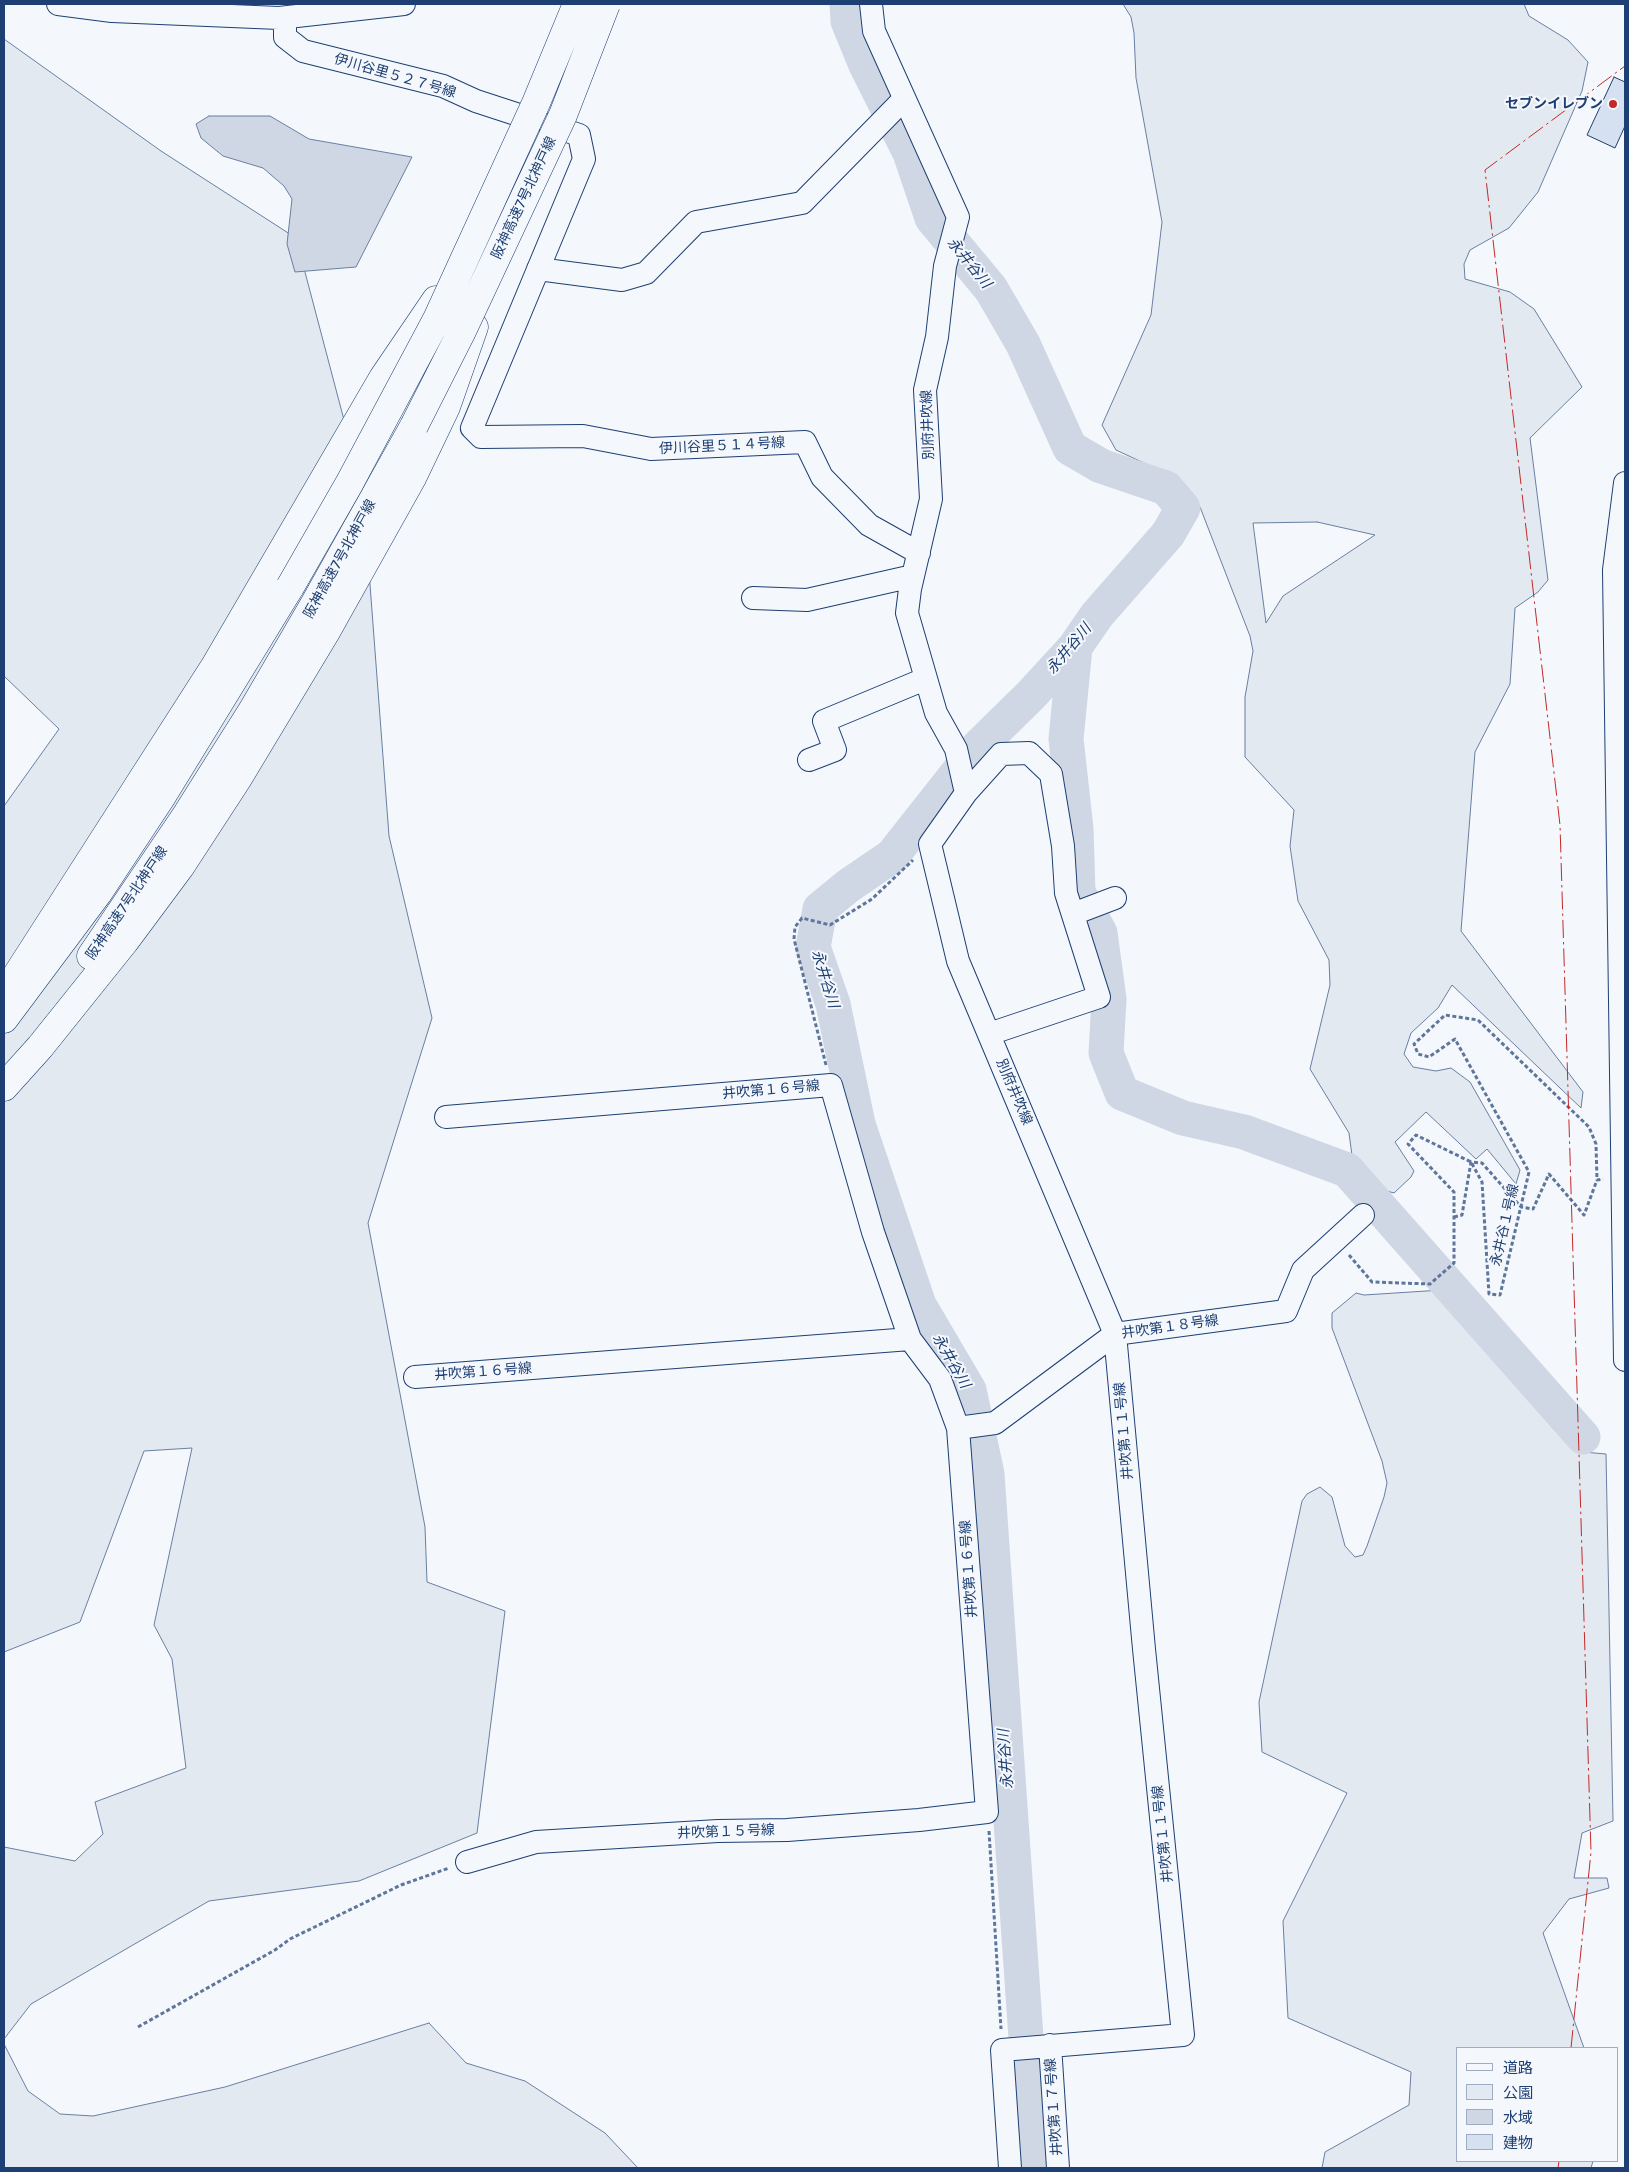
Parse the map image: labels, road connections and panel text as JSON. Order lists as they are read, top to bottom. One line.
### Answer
{"streets":{"highway":["阪神高速7号北神戸線"],"street":["伊川谷里５２７号線","別府井吹線","伊川谷里５１４号線","井吹第１６号線","井吹第１８号線","井吹第１１号線","井吹第１５号線","井吹第１７号線"],"path":["永井谷１号線"]},"crossings":[["別府井吹線","伊川谷里５１４号線"],["別府井吹線","井吹第１８号線"],["別府井吹線","井吹第１１号線"],["井吹第１６号線","井吹第１８号線"],["井吹第１６号線","井吹第１５号線"],["井吹第１８号線","井吹第１１号線"],["井吹第１１号線","井吹第１７号線"]],"water":["永井谷川"],"places":["セブンイレブン"],"legend":["道路","公園","水域","建物"]}
